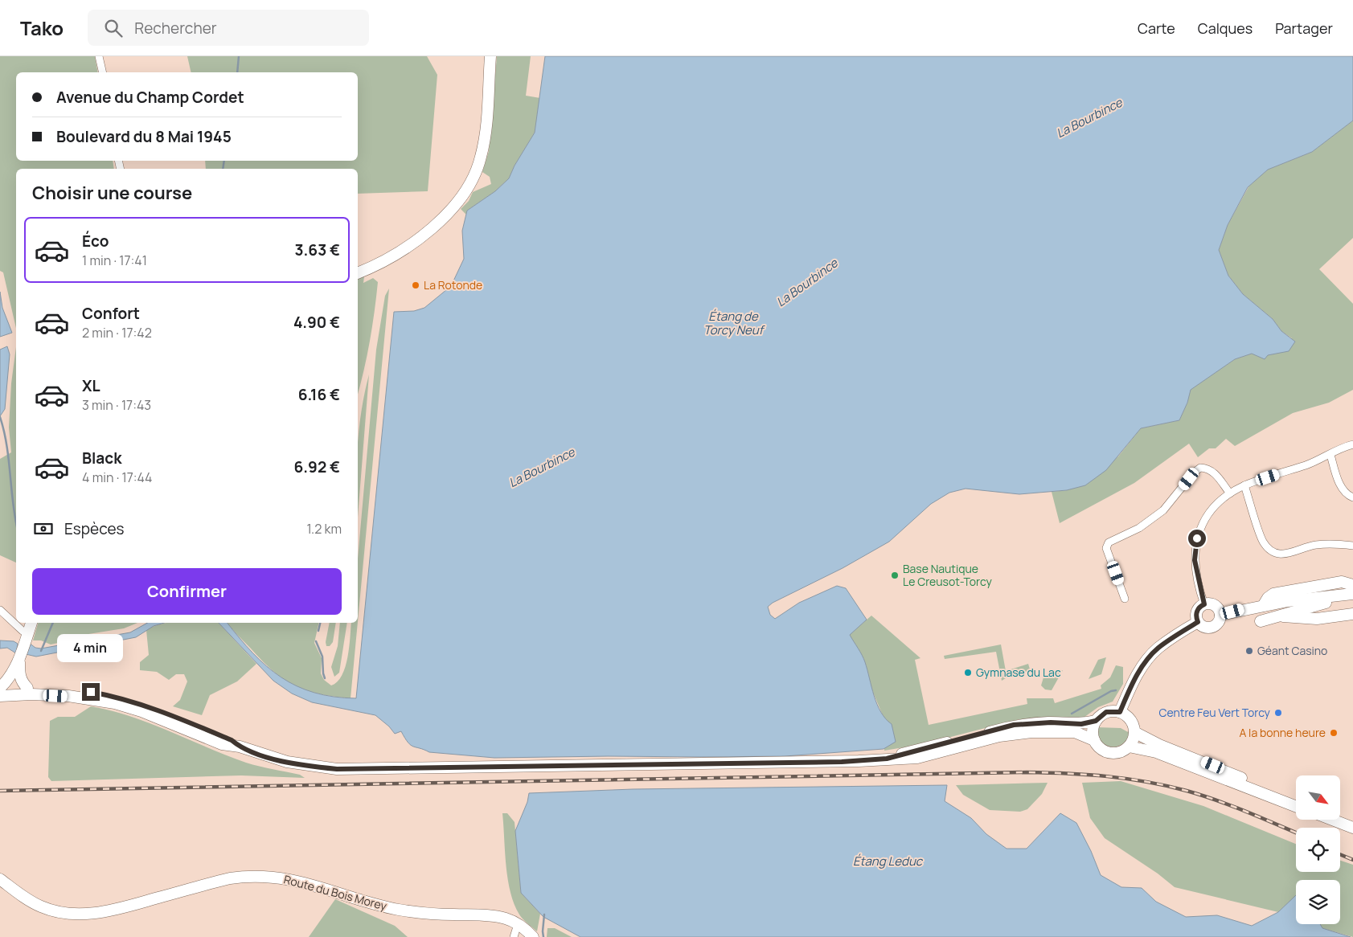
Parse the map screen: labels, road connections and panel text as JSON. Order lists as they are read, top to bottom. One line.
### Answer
{"streets":{"main road":["Route du Bois Morey"]},"water":["La Bourbince","Étang de Torcy Neuf","Étang Leduc"],"places":["La Rotonde","Base Nautique Le Creusot-Torcy","Géant Casino","Gymnase du Lac","Centre Feu Vert Torcy","A la bonne heure"],"north":"bottom right","page":{"header":"Tako","search":"Rechercher","nav":["Carte","Calques","Partager"],"banner":["Avenue du Champ Cordet","Boulevard du 8 Mai 1945"],"heading":"Choisir une course","list":[{"name":"Éco","note":"1 min · 17:41","value":"3.63 €"},{"name":"Confort","note":"2 min · 17:42","value":"4.90 €"},{"name":"XL","note":"3 min · 17:43","value":"6.16 €"},{"name":"Black","note":"4 min · 17:44","value":"6.92 €"}],"pay":["Espèces","1.2 km"],"buttons":"Confirmer","bubble":"4 min"}}
